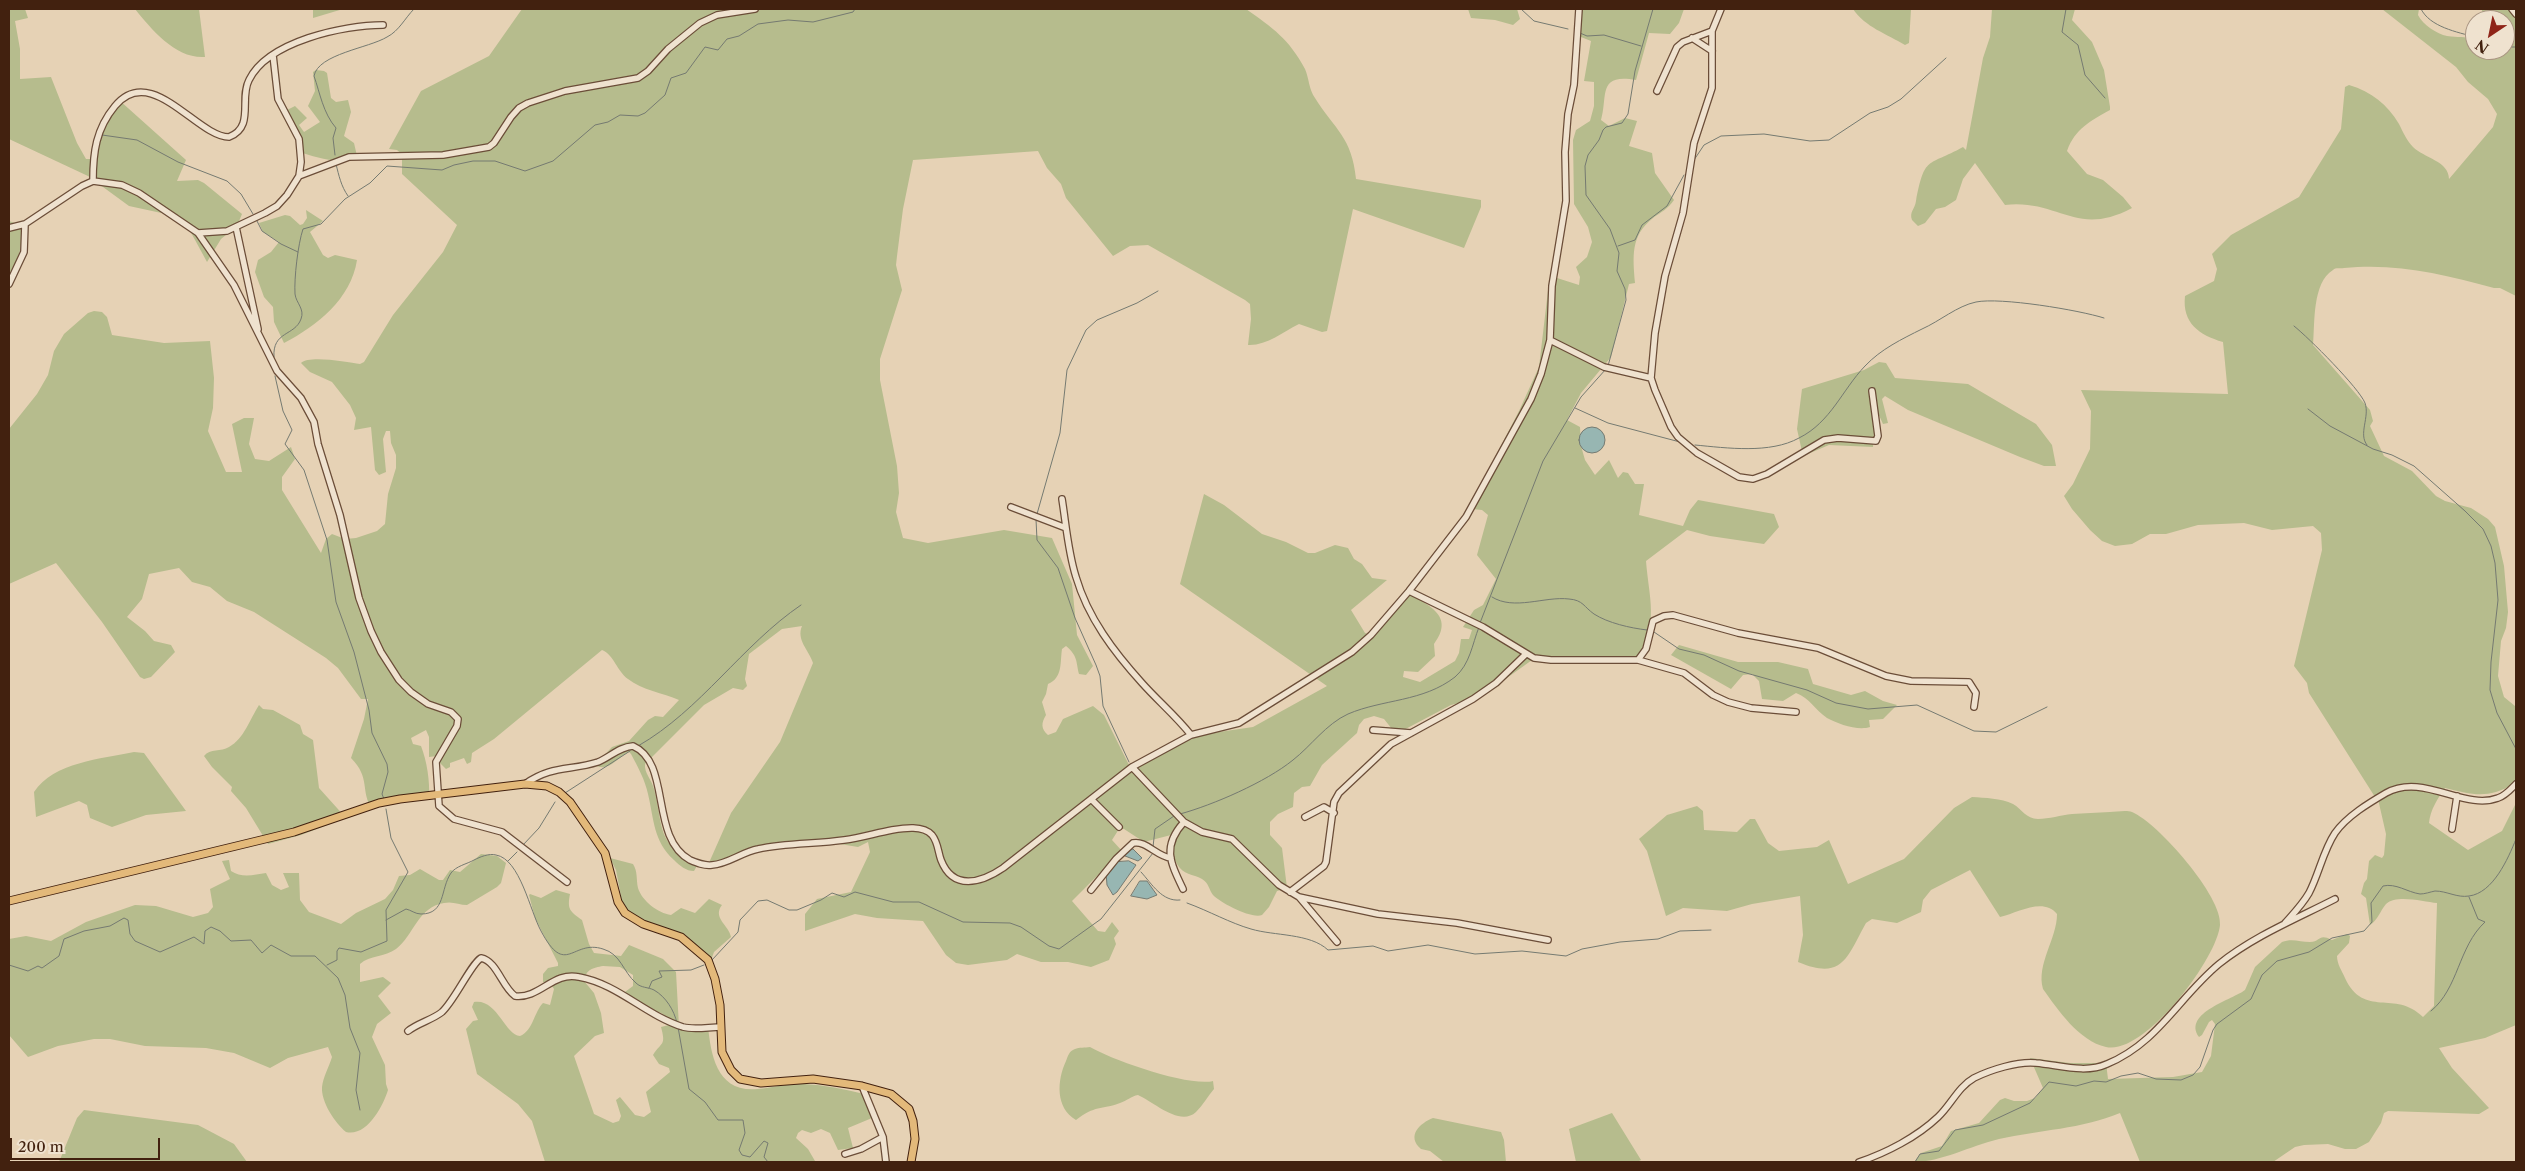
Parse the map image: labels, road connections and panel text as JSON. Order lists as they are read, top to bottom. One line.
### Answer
{"scale_bar":"200 m","north":"bottom left"}
